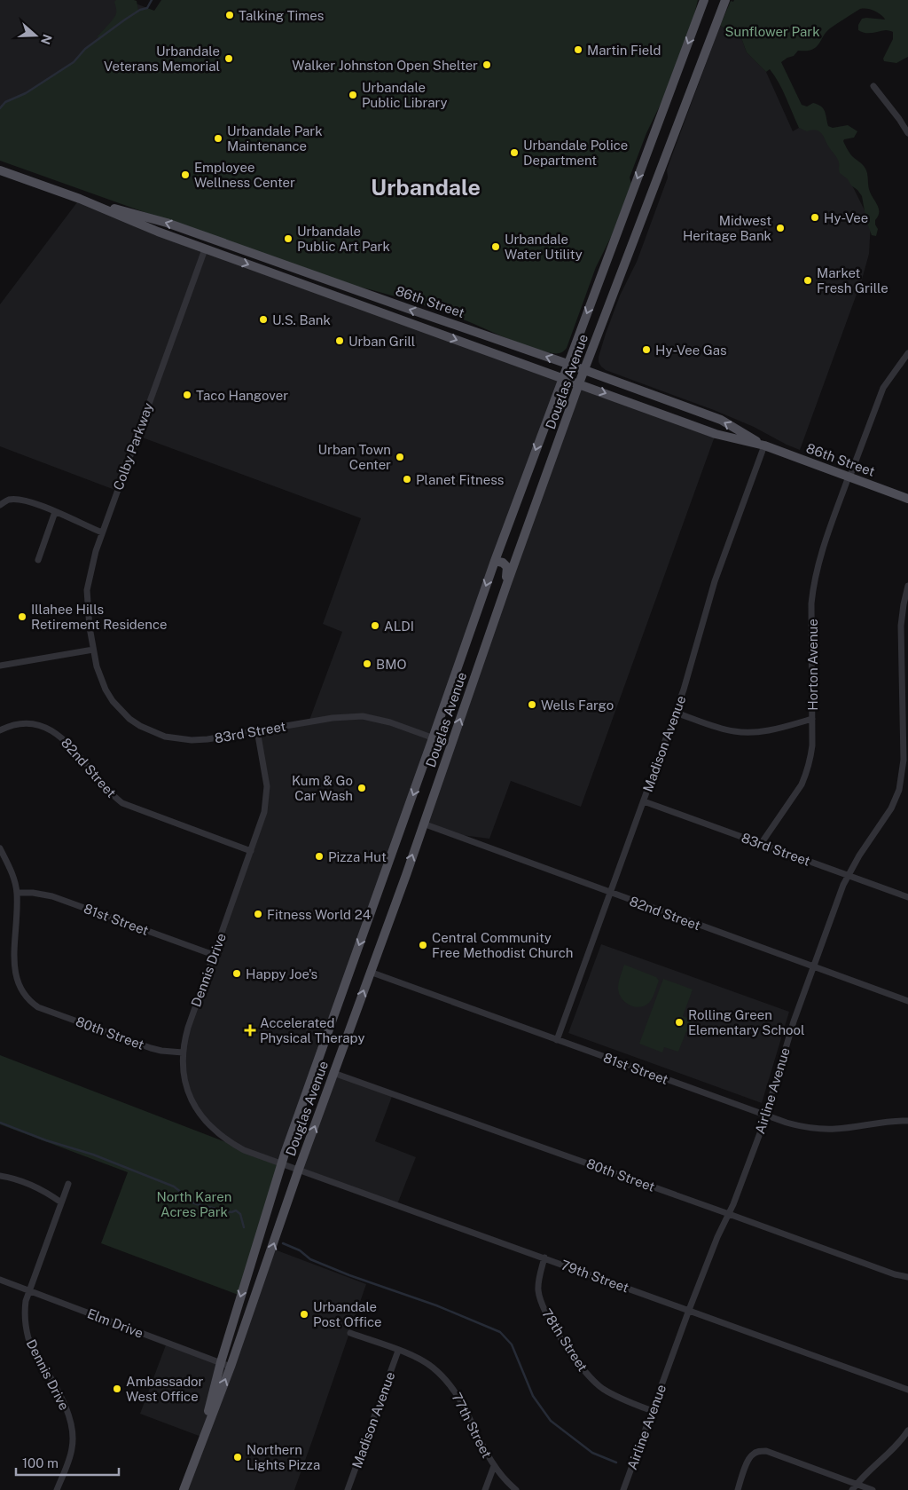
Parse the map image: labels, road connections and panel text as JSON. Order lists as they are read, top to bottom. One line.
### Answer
{"streets":{"main road":["86th Street","Douglas Avenue"],"street":["Colby Parkway","Horton Avenue","83rd Street","Madison Avenue","82nd Street","81st Street","Dennis Drive","80th Street","Airline Avenue","79th Street","Elm Drive","78th Street","77th Street"]},"crossings":[["86th Street","Douglas Avenue"],["86th Street","Colby Parkway"],["86th Street","Horton Avenue"],["86th Street","Madison Avenue"],["Douglas Avenue","83rd Street"],["Douglas Avenue","82nd Street"],["Douglas Avenue","81st Street"],["Douglas Avenue","Dennis Drive"],["Douglas Avenue","80th Street"],["Douglas Avenue","79th Street"],["Douglas Avenue","Elm Drive"],["Colby Parkway","83rd Street"],["Horton Avenue","83rd Street"],["83rd Street","Madison Avenue"],["83rd Street","Dennis Drive"],["83rd Street","Airline Avenue"],["Madison Avenue","82nd Street"],["Madison Avenue","81st Street"],["Madison Avenue","77th Street"],["82nd Street","Dennis Drive"],["82nd Street","Airline Avenue"],["81st Street","Dennis Drive"],["81st Street","Airline Avenue"],["Dennis Drive","80th Street"],["Dennis Drive","79th Street"],["Dennis Drive","Elm Drive"],["80th Street","Airline Avenue"],["Airline Avenue","79th Street"],["Airline Avenue","78th Street"],["79th Street","78th Street"]],"districts":["Urbandale"],"parks":["Sunflower Park","North Karen Acres Park"],"places":{"other":["Talking Times","Martin Field","Urbandale Veterans Memorial","Walker Johnston Open Shelter","Urbandale Public Library","Urbandale Park Maintenance","Urbandale Police Department","Employee Wellness Center","Hy-Vee","Midwest Heritage Bank","Urbandale Public Art Park","Urbandale Water Utility","Market Fresh Grille","U.S. Bank","Urban Grill","Hy-Vee Gas","Taco Hangover","Urban Town Center","Planet Fitness","Illahee Hills Retirement Residence","ALDI","BMO","Wells Fargo","Kum & Go Car Wash","Pizza Hut","Fitness World 24","Central Community Free Methodist Church","Happy Joe's","Rolling Green Elementary School","Urbandale Post Office","Ambassador West Office","Northern Lights Pizza"],"health":["Accelerated Physical Therapy"]},"scale_bar":"100 m","north":"right"}
